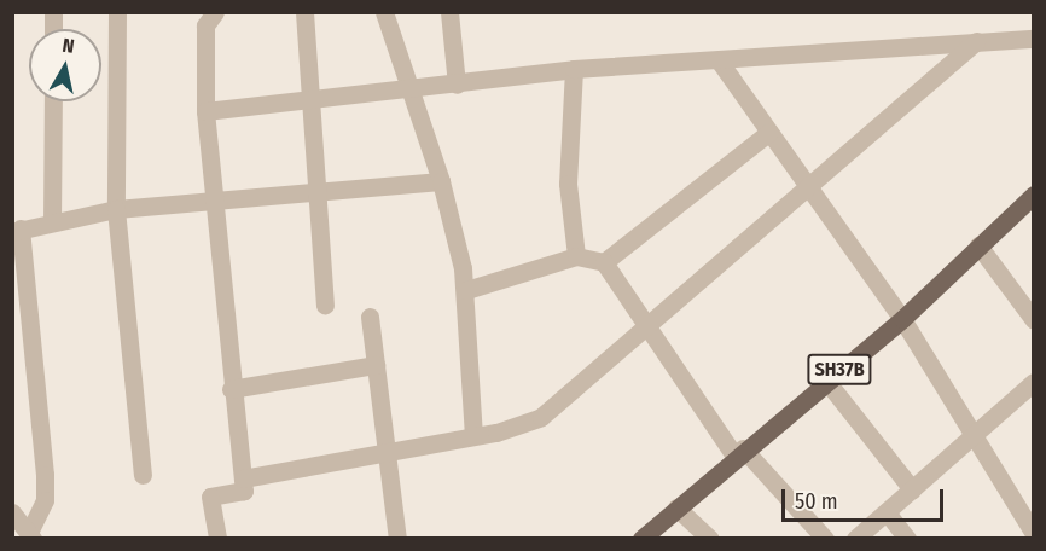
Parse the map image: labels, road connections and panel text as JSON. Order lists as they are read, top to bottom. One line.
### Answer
{"streets":{"main road":["SH37B"]},"scale_bar":"50 m","north":"top"}
